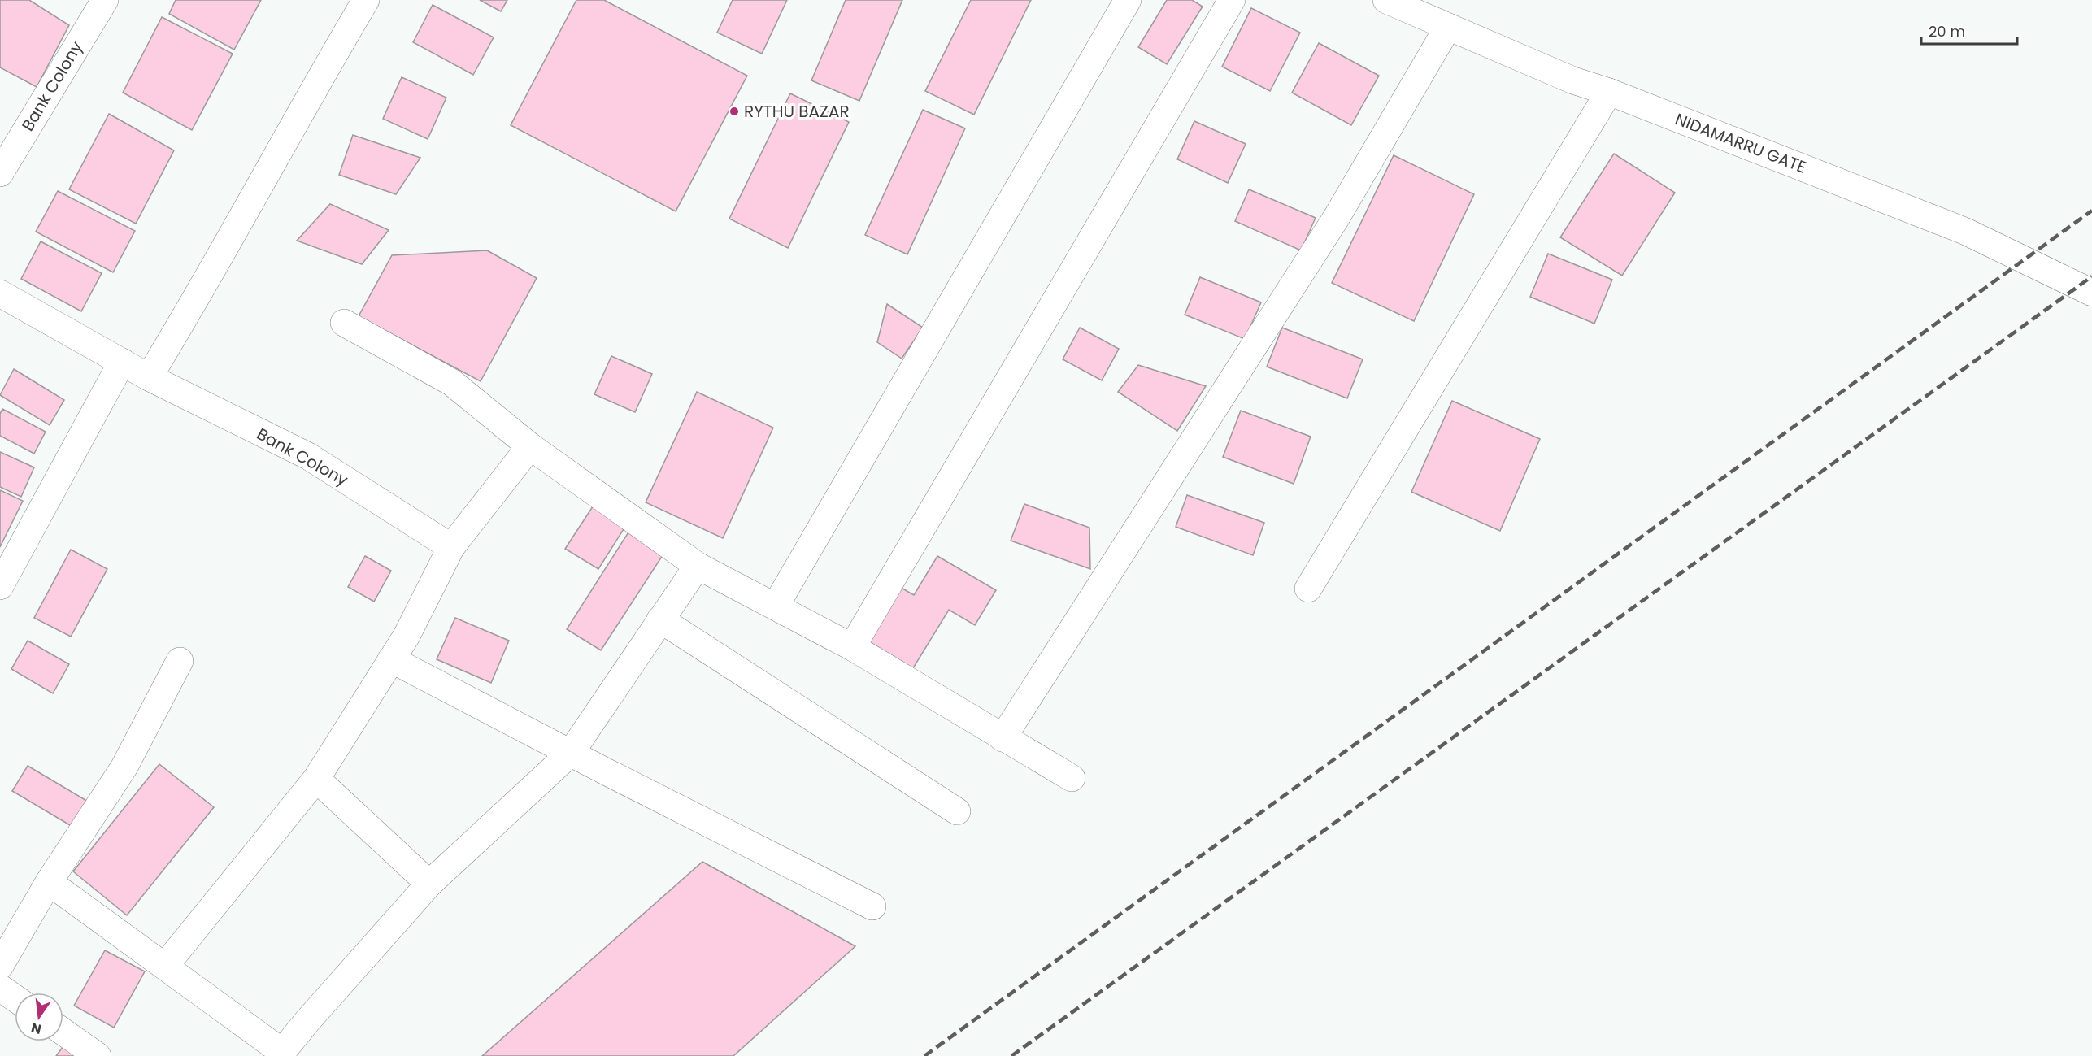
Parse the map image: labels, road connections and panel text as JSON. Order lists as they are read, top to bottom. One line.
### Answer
{"streets":{"street":["Bank Colony","NIDAMARRU GATE"]},"places":["RYTHU BAZAR"],"scale_bar":"20 m","north":"bottom"}
